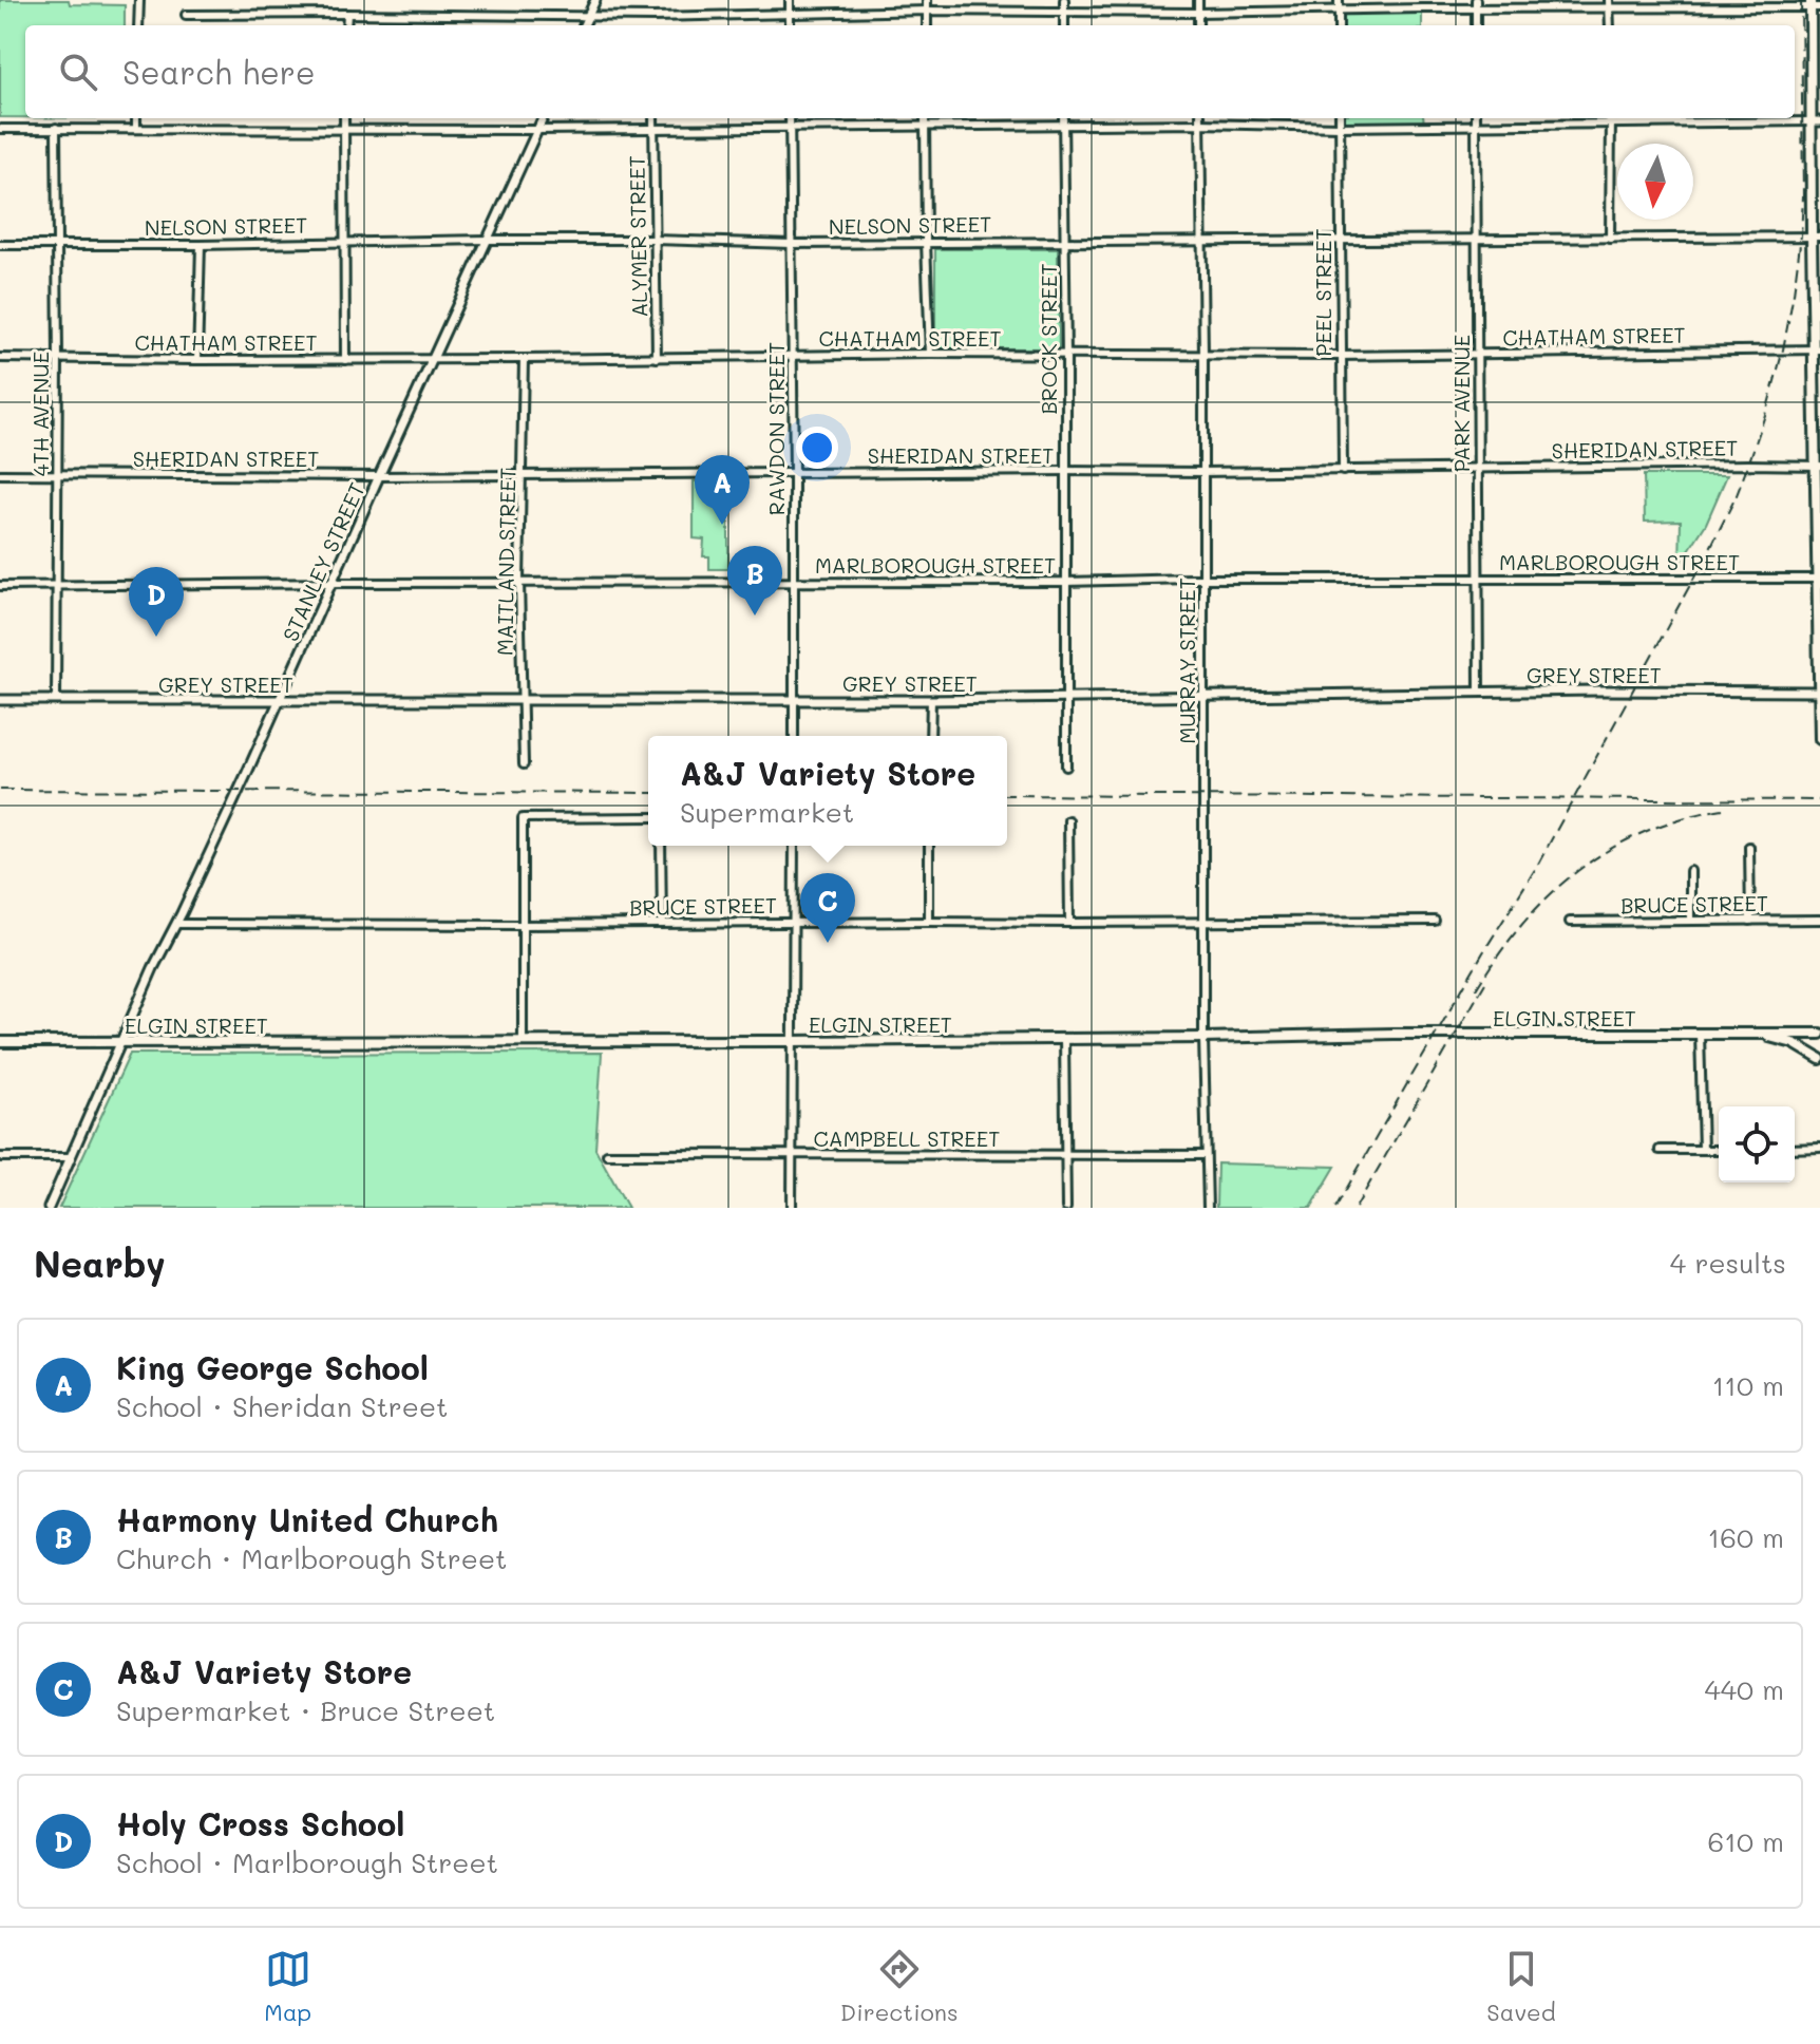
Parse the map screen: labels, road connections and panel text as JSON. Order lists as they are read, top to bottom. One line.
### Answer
{"streets":{"main road":["ELGIN STREET"],"street":["NELSON STREET","ALYMER STREET","PEEL STREET","CHATHAM STREET","BROCK STREET","PARK AVENUE","4TH AVENUE","RAWDON STREET","SHERIDAN STREET","STANLEY STREET","MAITLAND STREET","MARLBOROUGH STREET","MURRAY STREET","GREY STREET","BRUCE STREET","CAMPBELL STREET"]},"crossings":[["NELSON STREET","ALYMER STREET"],["NELSON STREET","PEEL STREET"],["NELSON STREET","BROCK STREET"],["NELSON STREET","PARK AVENUE"],["NELSON STREET","4TH AVENUE"],["NELSON STREET","RAWDON STREET"],["NELSON STREET","STANLEY STREET"],["NELSON STREET","MURRAY STREET"],["ALYMER STREET","CHATHAM STREET"],["PEEL STREET","CHATHAM STREET"],["PEEL STREET","SHERIDAN STREET"],["CHATHAM STREET","BROCK STREET"],["CHATHAM STREET","PARK AVENUE"],["CHATHAM STREET","4TH AVENUE"],["CHATHAM STREET","RAWDON STREET"],["CHATHAM STREET","STANLEY STREET"],["CHATHAM STREET","MAITLAND STREET"],["CHATHAM STREET","MURRAY STREET"],["BROCK STREET","SHERIDAN STREET"],["BROCK STREET","MARLBOROUGH STREET"],["BROCK STREET","GREY STREET"],["PARK AVENUE","SHERIDAN STREET"],["PARK AVENUE","MARLBOROUGH STREET"],["PARK AVENUE","GREY STREET"],["4TH AVENUE","SHERIDAN STREET"],["4TH AVENUE","MARLBOROUGH STREET"],["4TH AVENUE","GREY STREET"],["RAWDON STREET","SHERIDAN STREET"],["RAWDON STREET","MARLBOROUGH STREET"],["RAWDON STREET","GREY STREET"],["SHERIDAN STREET","STANLEY STREET"],["SHERIDAN STREET","MAITLAND STREET"],["SHERIDAN STREET","MURRAY STREET"],["STANLEY STREET","MARLBOROUGH STREET"],["STANLEY STREET","GREY STREET"],["STANLEY STREET","BRUCE STREET"],["STANLEY STREET","ELGIN STREET"],["MAITLAND STREET","MARLBOROUGH STREET"],["MAITLAND STREET","GREY STREET"],["MARLBOROUGH STREET","MURRAY STREET"],["MURRAY STREET","GREY STREET"],["MURRAY STREET","BRUCE STREET"],["MURRAY STREET","ELGIN STREET"],["MURRAY STREET","CAMPBELL STREET"]],"north":"bottom","page":{"search":"Search here","pins":["A","B","D","C"],"popup":["A&J Variety Store","Supermarket"],"heading":["Nearby","4 results"],"list":[{"mark":"A","name":"King George School","note":"School · Sheridan Street","value":"110 m"},{"mark":"B","name":"Harmony United Church","note":"Church · Marlborough Street","value":"160 m"},{"mark":"C","name":"A&J Variety Store","note":"Supermarket · Bruce Street","value":"440 m"},{"mark":"D","name":"Holy Cross School","note":"School · Marlborough Street","value":"610 m"}],"nav":["Map","Directions","Saved"]}}
